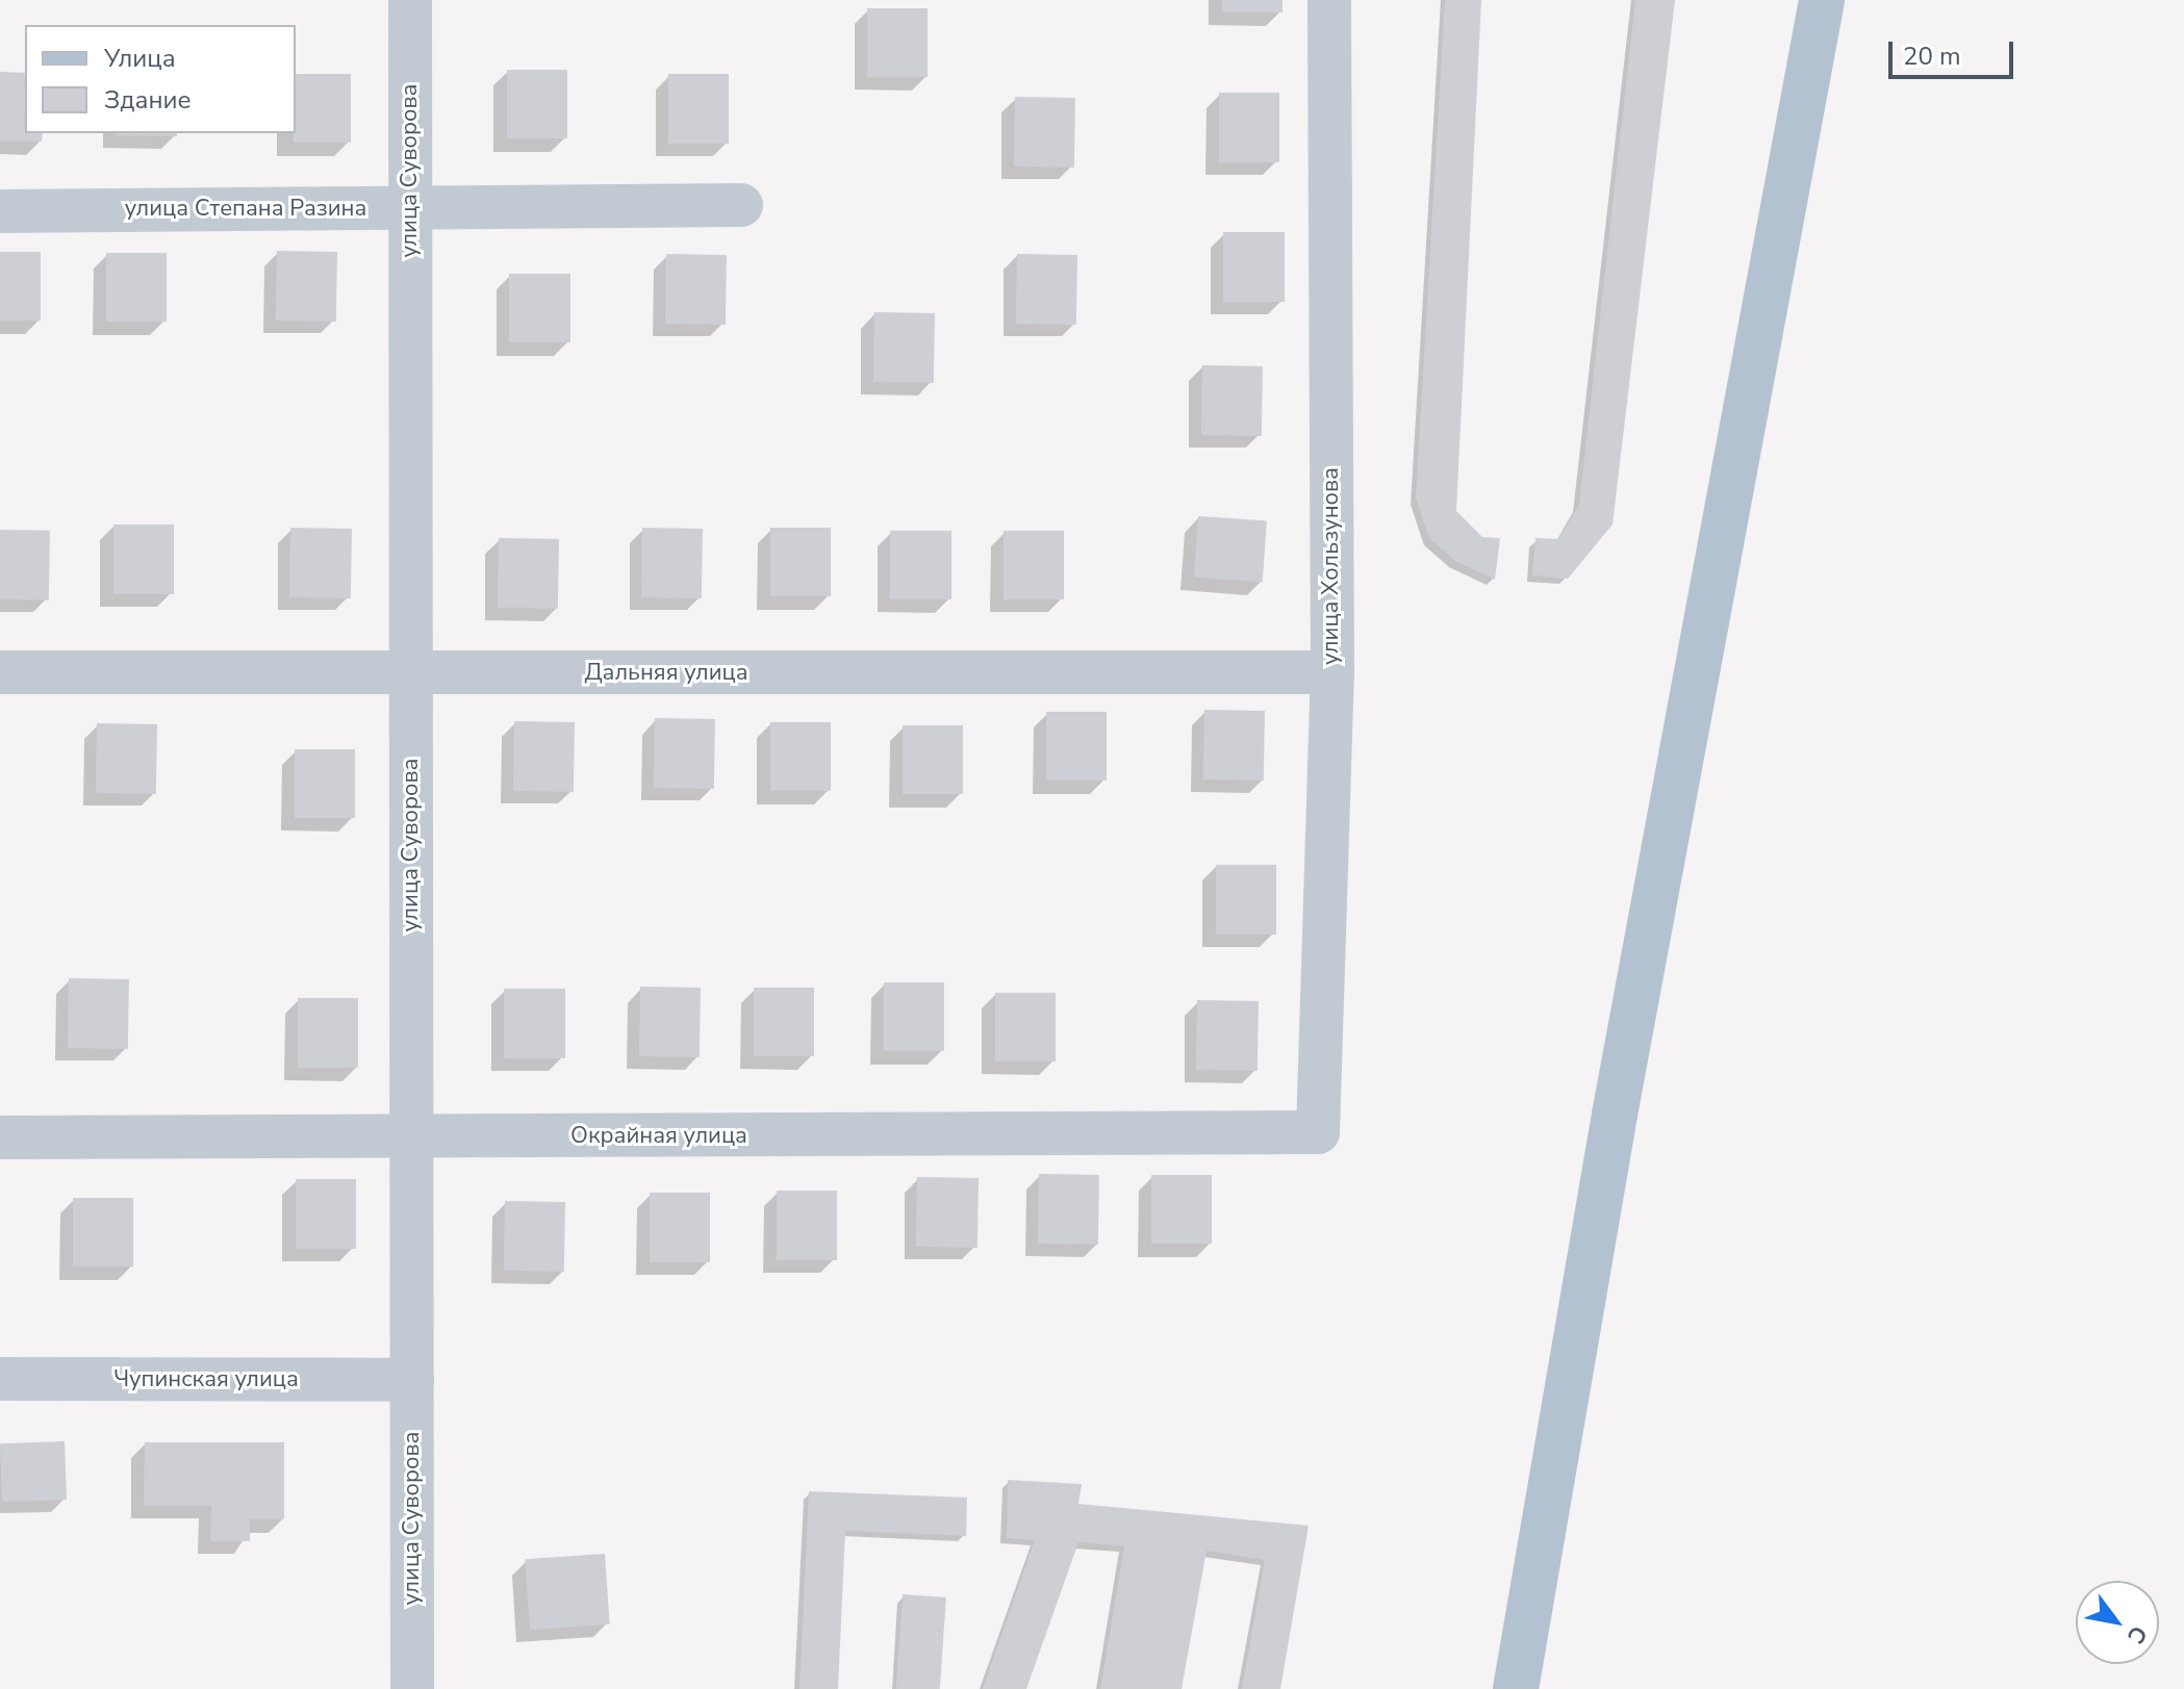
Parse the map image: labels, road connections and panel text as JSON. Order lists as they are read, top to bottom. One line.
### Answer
{"streets":{"street":["улица Суворова","улица Степана Разина","улица Хользунова","Дальняя улица","Окрайная улица","Чупинская улица"]},"crossings":[["улица Суворова","улица Степана Разина"],["улица Суворова","Дальняя улица"],["улица Суворова","Окрайная улица"],["улица Суворова","Чупинская улица"],["улица Хользунова","Дальняя улица"],["улица Хользунова","Окрайная улица"]],"legend":["Улица","Здание"],"scale_bar":"20 m","north":"bottom right"}
